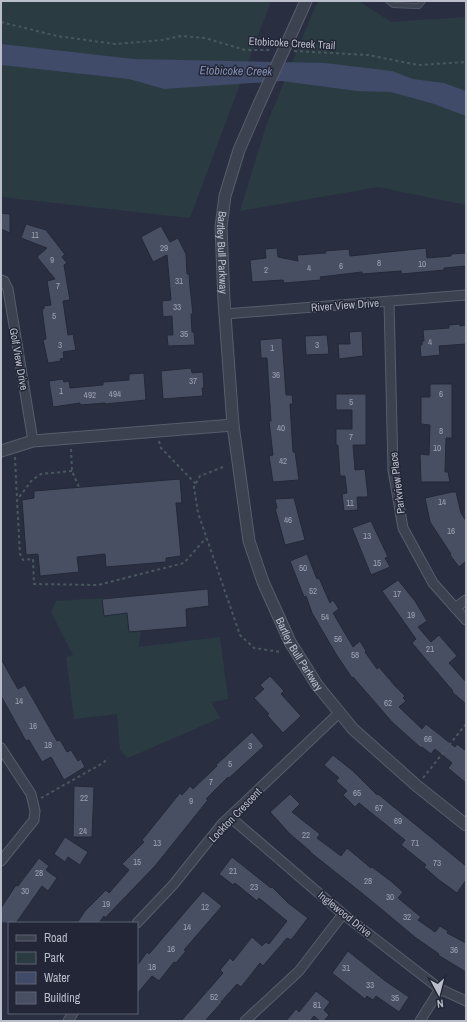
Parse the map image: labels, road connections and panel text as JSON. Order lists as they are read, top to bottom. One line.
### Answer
{"streets":{"street":["Bartley Bull Parkway","River View Drive","Golf View Drive","Parkview Place","Lockton Crescent","Inglewood Drive"],"path":["Etobicoke Creek Trail"]},"crossings":[["Bartley Bull Parkway","River View Drive"],["Bartley Bull Parkway","Lockton Crescent"],["River View Drive","Parkview Place"],["Lockton Crescent","Inglewood Drive"]],"water":["Etobicoke Creek"],"house_numbers":["11","29","9","8","10","6","4","2","31","7","33","5","35","4","3","3","1","36","37","1","494","6","492","5","40","8","7","10","42","14","11","46","16","13","15","50","52","17","19","54","56","21","58","14","62","16","66","18","3","5","7","65","22","9","67","69","24","22","13","71","15","73","21","28","28","23","30","30","19","12","32","14","16","36","18","31","33","52","35","81"],"legend":["Road","Park","Water","Building"],"north":"bottom"}
